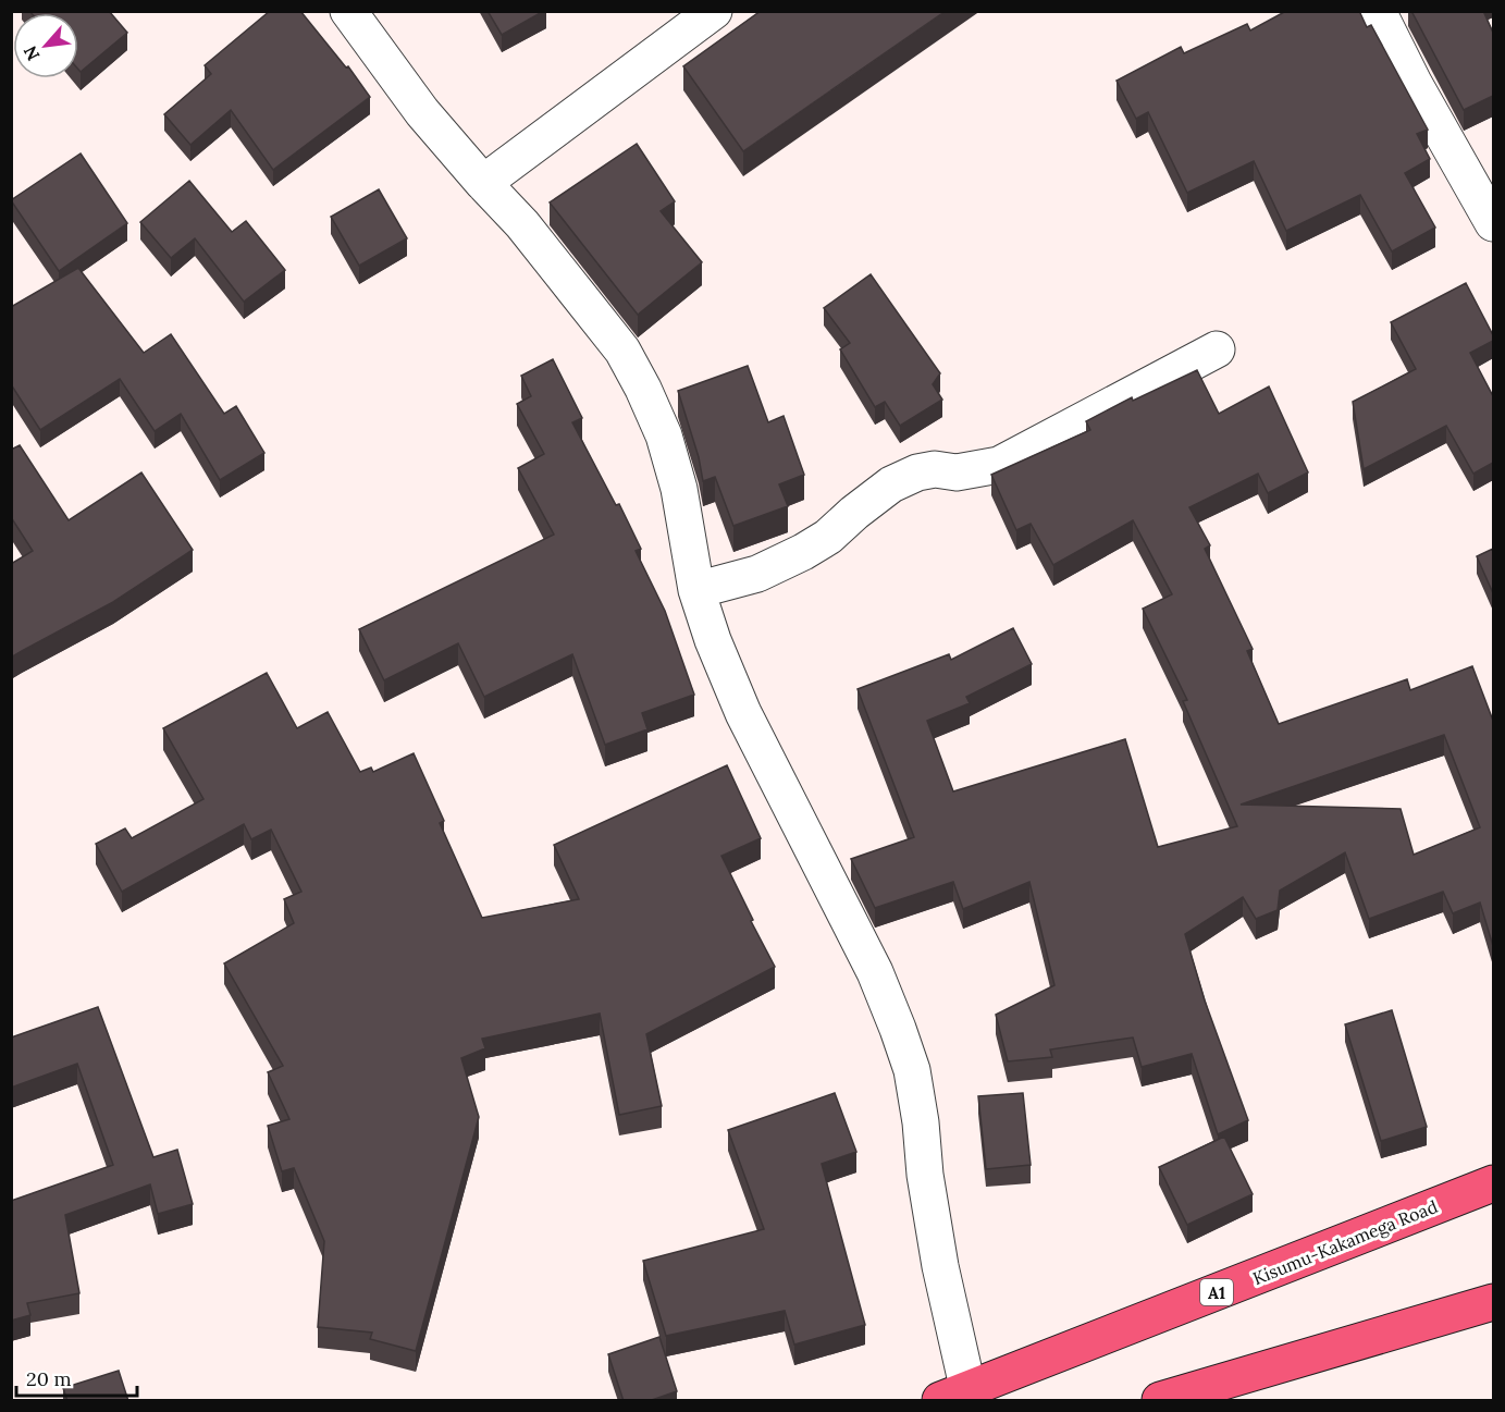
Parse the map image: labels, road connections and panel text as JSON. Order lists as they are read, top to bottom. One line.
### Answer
{"streets":{"highway":["Kisumu-Kakamega Road","A1"]},"scale_bar":"20 m","north":"bottom left"}
